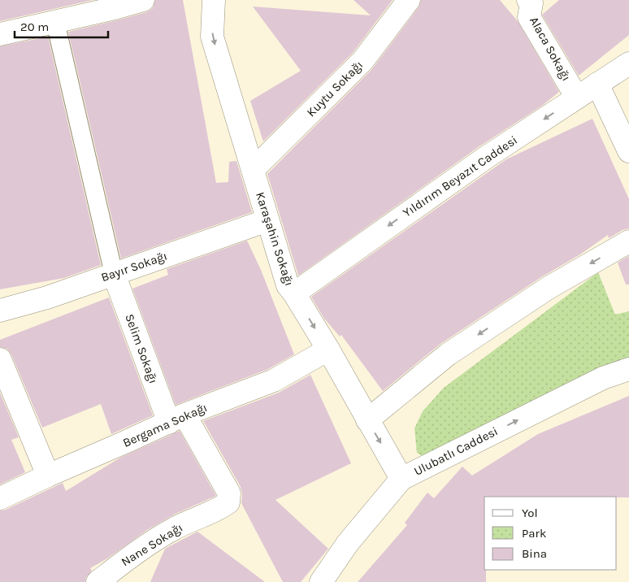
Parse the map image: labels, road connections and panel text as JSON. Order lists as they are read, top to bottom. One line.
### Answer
{"streets":{"street":["Alaca Sokağı","Kuytu Sokağı","Yıldırım Beyazıt Caddesi","Karaşahin Sokağı","Bayır Sokağı","Selim Sokağı","Bergama Sokağı","Ulubatlı Caddesi","Nane Sokağı"]},"crossings":[["Alaca Sokağı","Yıldırım Beyazıt Caddesi"],["Kuytu Sokağı","Karaşahin Sokağı"],["Yıldırım Beyazıt Caddesi","Karaşahin Sokağı"],["Karaşahin Sokağı","Bayır Sokağı"],["Karaşahin Sokağı","Bergama Sokağı"],["Karaşahin Sokağı","Ulubatlı Caddesi"],["Bayır Sokağı","Selim Sokağı"],["Selim Sokağı","Bergama Sokağı"],["Selim Sokağı","Nane Sokağı"],["Bergama Sokağı","Nane Sokağı"]],"one_way":["Karaşahin Sokağı"],"legend":["Yol","Park","Bina"],"scale_bar":"20 m"}
